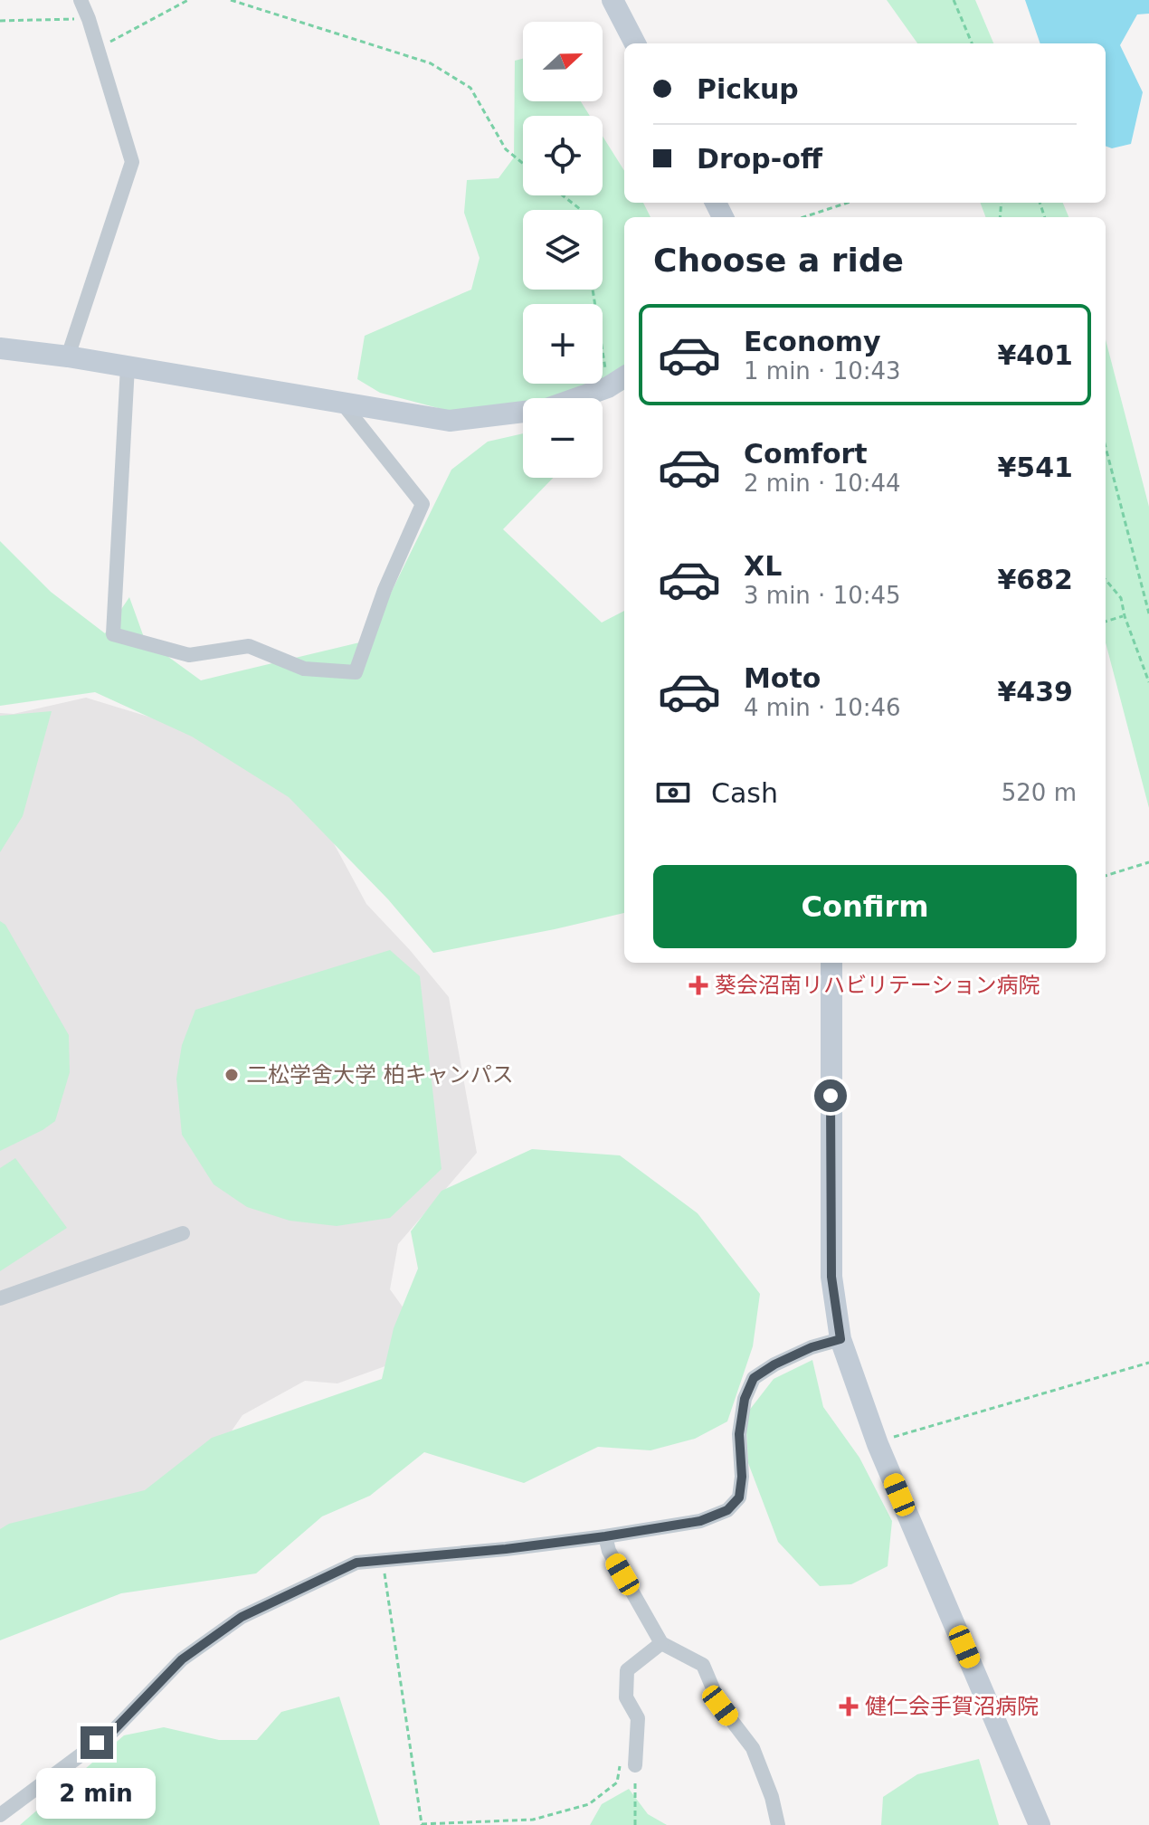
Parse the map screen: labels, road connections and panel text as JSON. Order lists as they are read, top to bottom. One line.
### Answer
{"places":{"health":["葵会沼南リハビリテーション病院","健仁会手賀沼病院"],"other":["二松学舍大学 柏キャンパス"]},"north":"right","page":{"map_buttons":["+","−"],"banner":["Pickup","Drop-off"],"heading":"Choose a ride","list":[{"name":"Economy","note":"1 min · 10:43","value":"¥401"},{"name":"Comfort","note":"2 min · 10:44","value":"¥541"},{"name":"XL","note":"3 min · 10:45","value":"¥682"},{"name":"Moto","note":"4 min · 10:46","value":"¥439"}],"pay":["Cash","520 m"],"buttons":"Confirm","bubble":"2 min"}}
